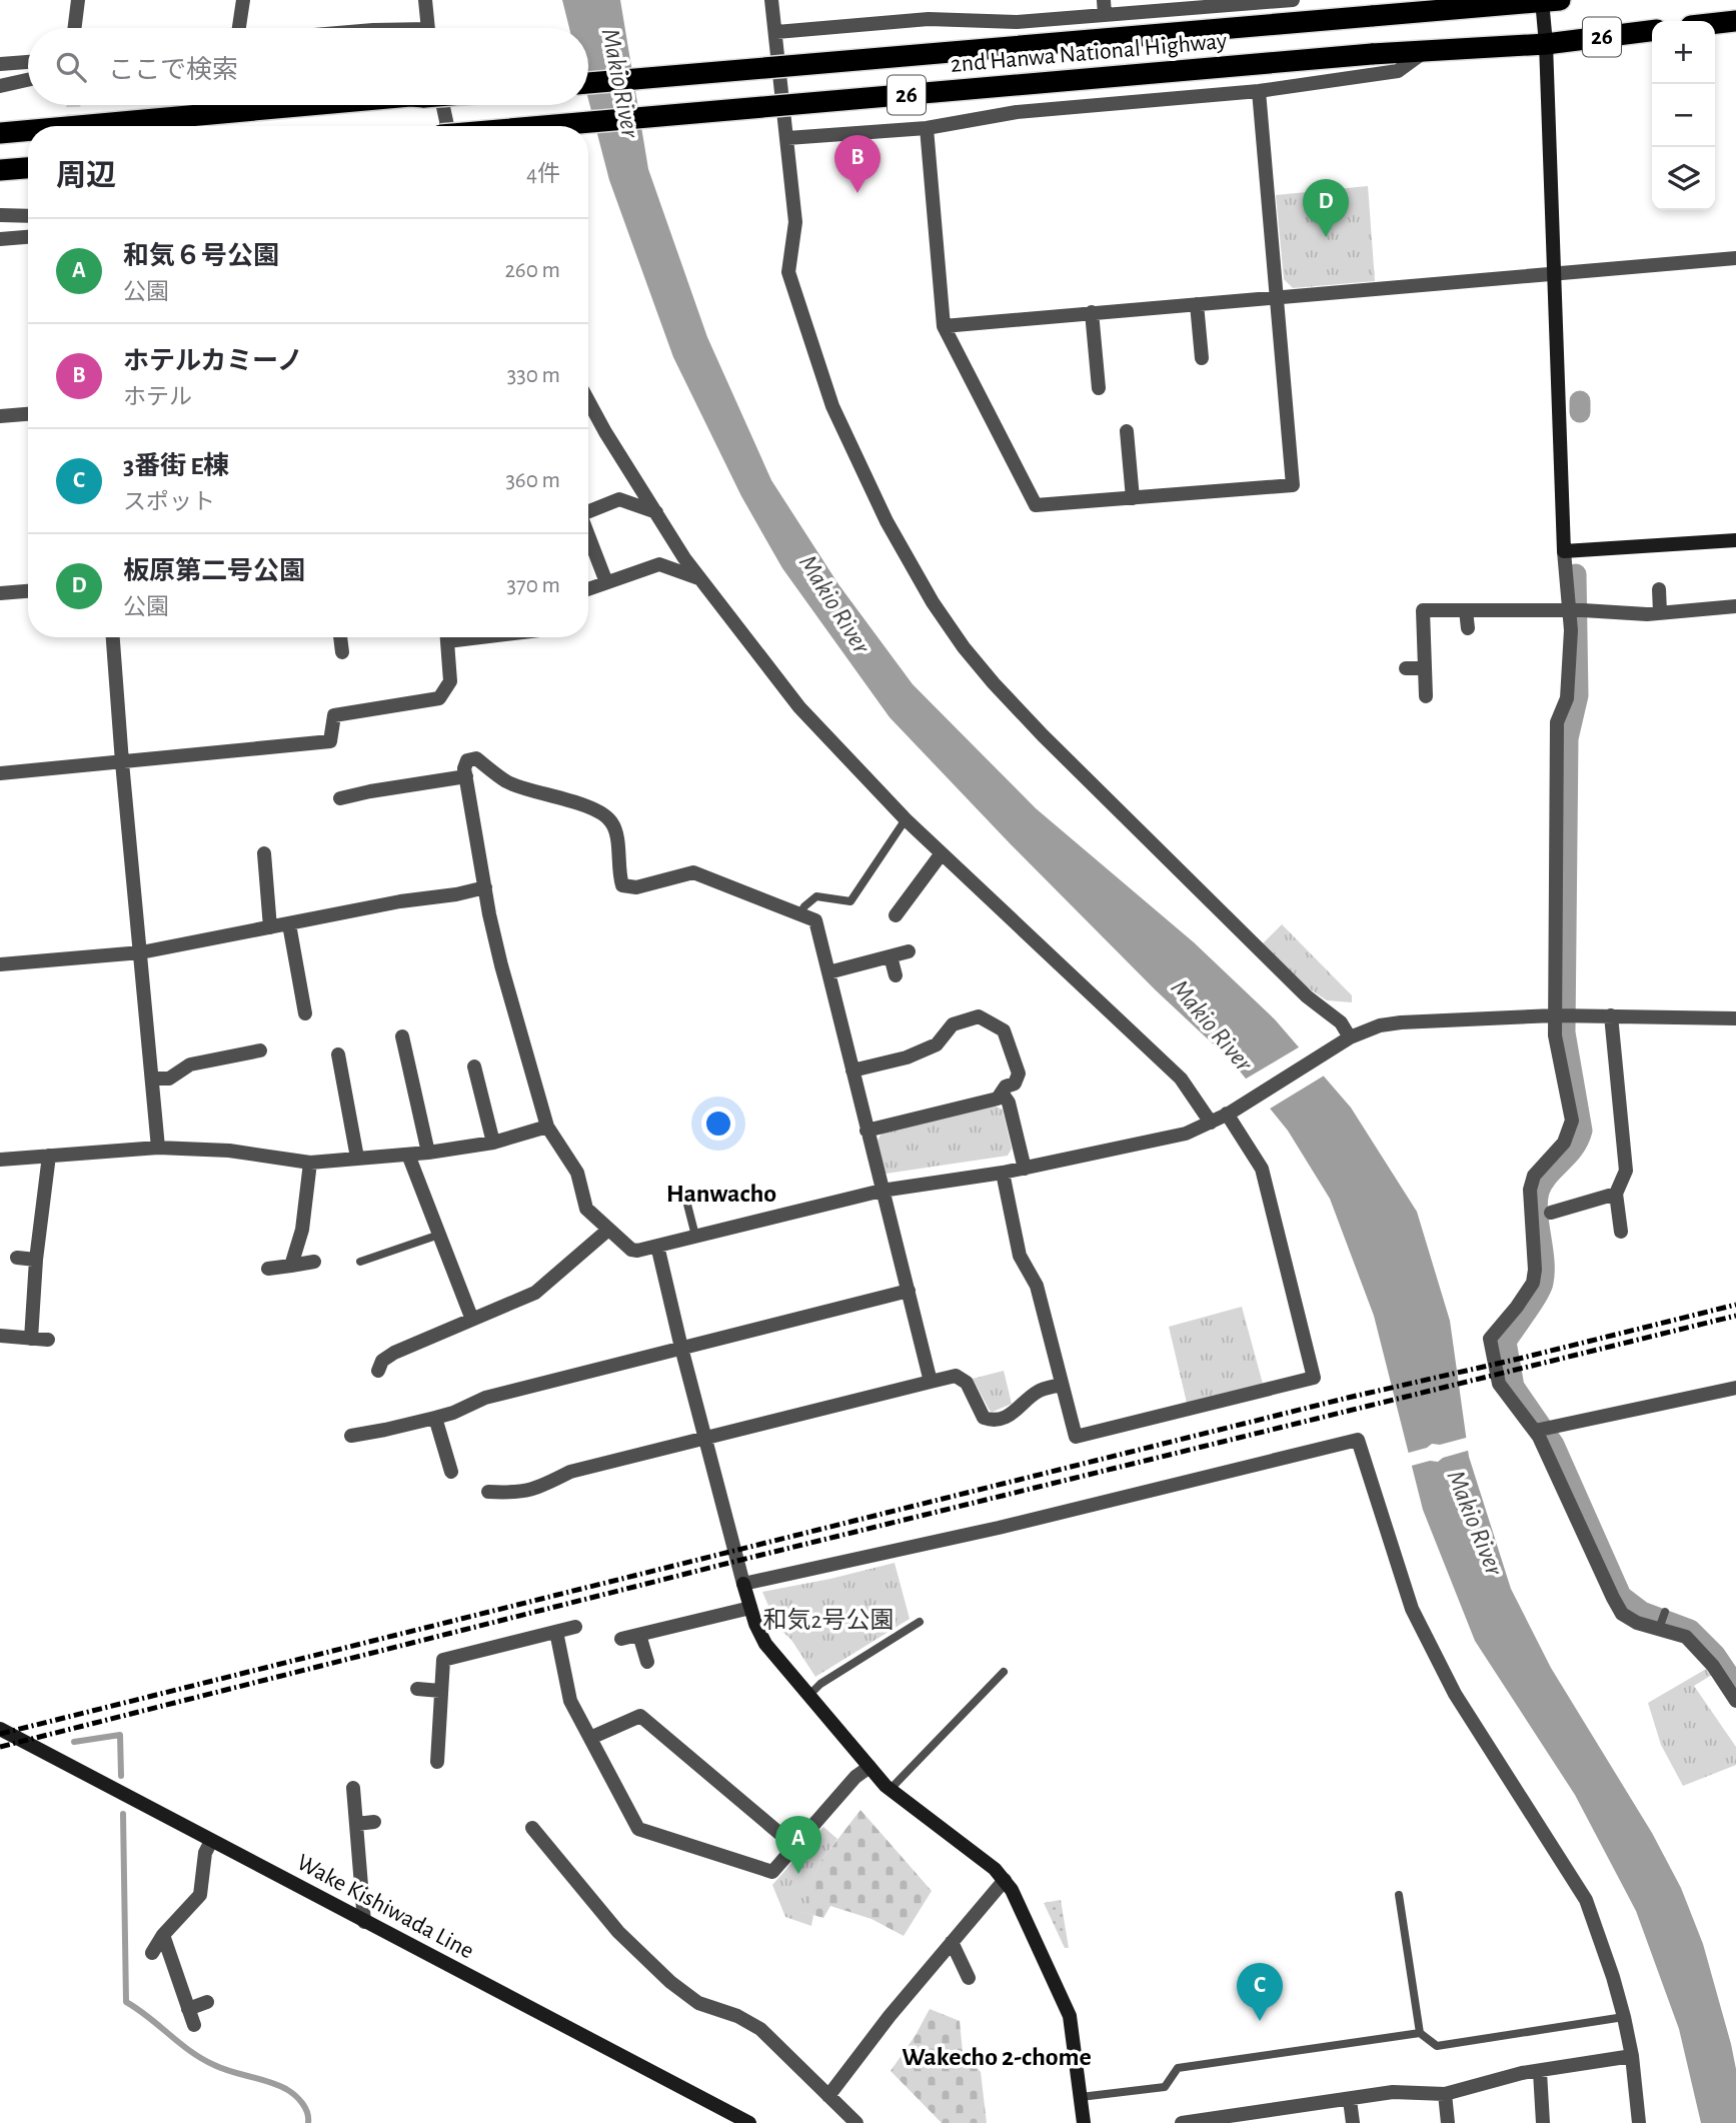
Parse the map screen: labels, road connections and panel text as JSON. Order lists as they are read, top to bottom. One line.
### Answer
{"streets":{"highway":["26","2nd Hanwa National Highway"],"street":["Wake Kishiwada Line"]},"districts":["Hanwacho","Wakecho 2-chome"],"water":["Makio River"],"parks":["和気2号公園"],"page":{"map_buttons":["+","−"],"search":"ここで検索","heading":["周辺","4件"],"pins":["B","D","A","C"],"list":[{"mark":"A","name":"和気６号公園","note":"公園","value":"260 m"},{"mark":"B","name":"ホテルカミーノ","note":"ホテル","value":"330 m"},{"mark":"C","name":"3番街 E棟","note":"スポット","value":"360 m"},{"mark":"D","name":"板原第二号公園","note":"公園","value":"370 m"}]}}
